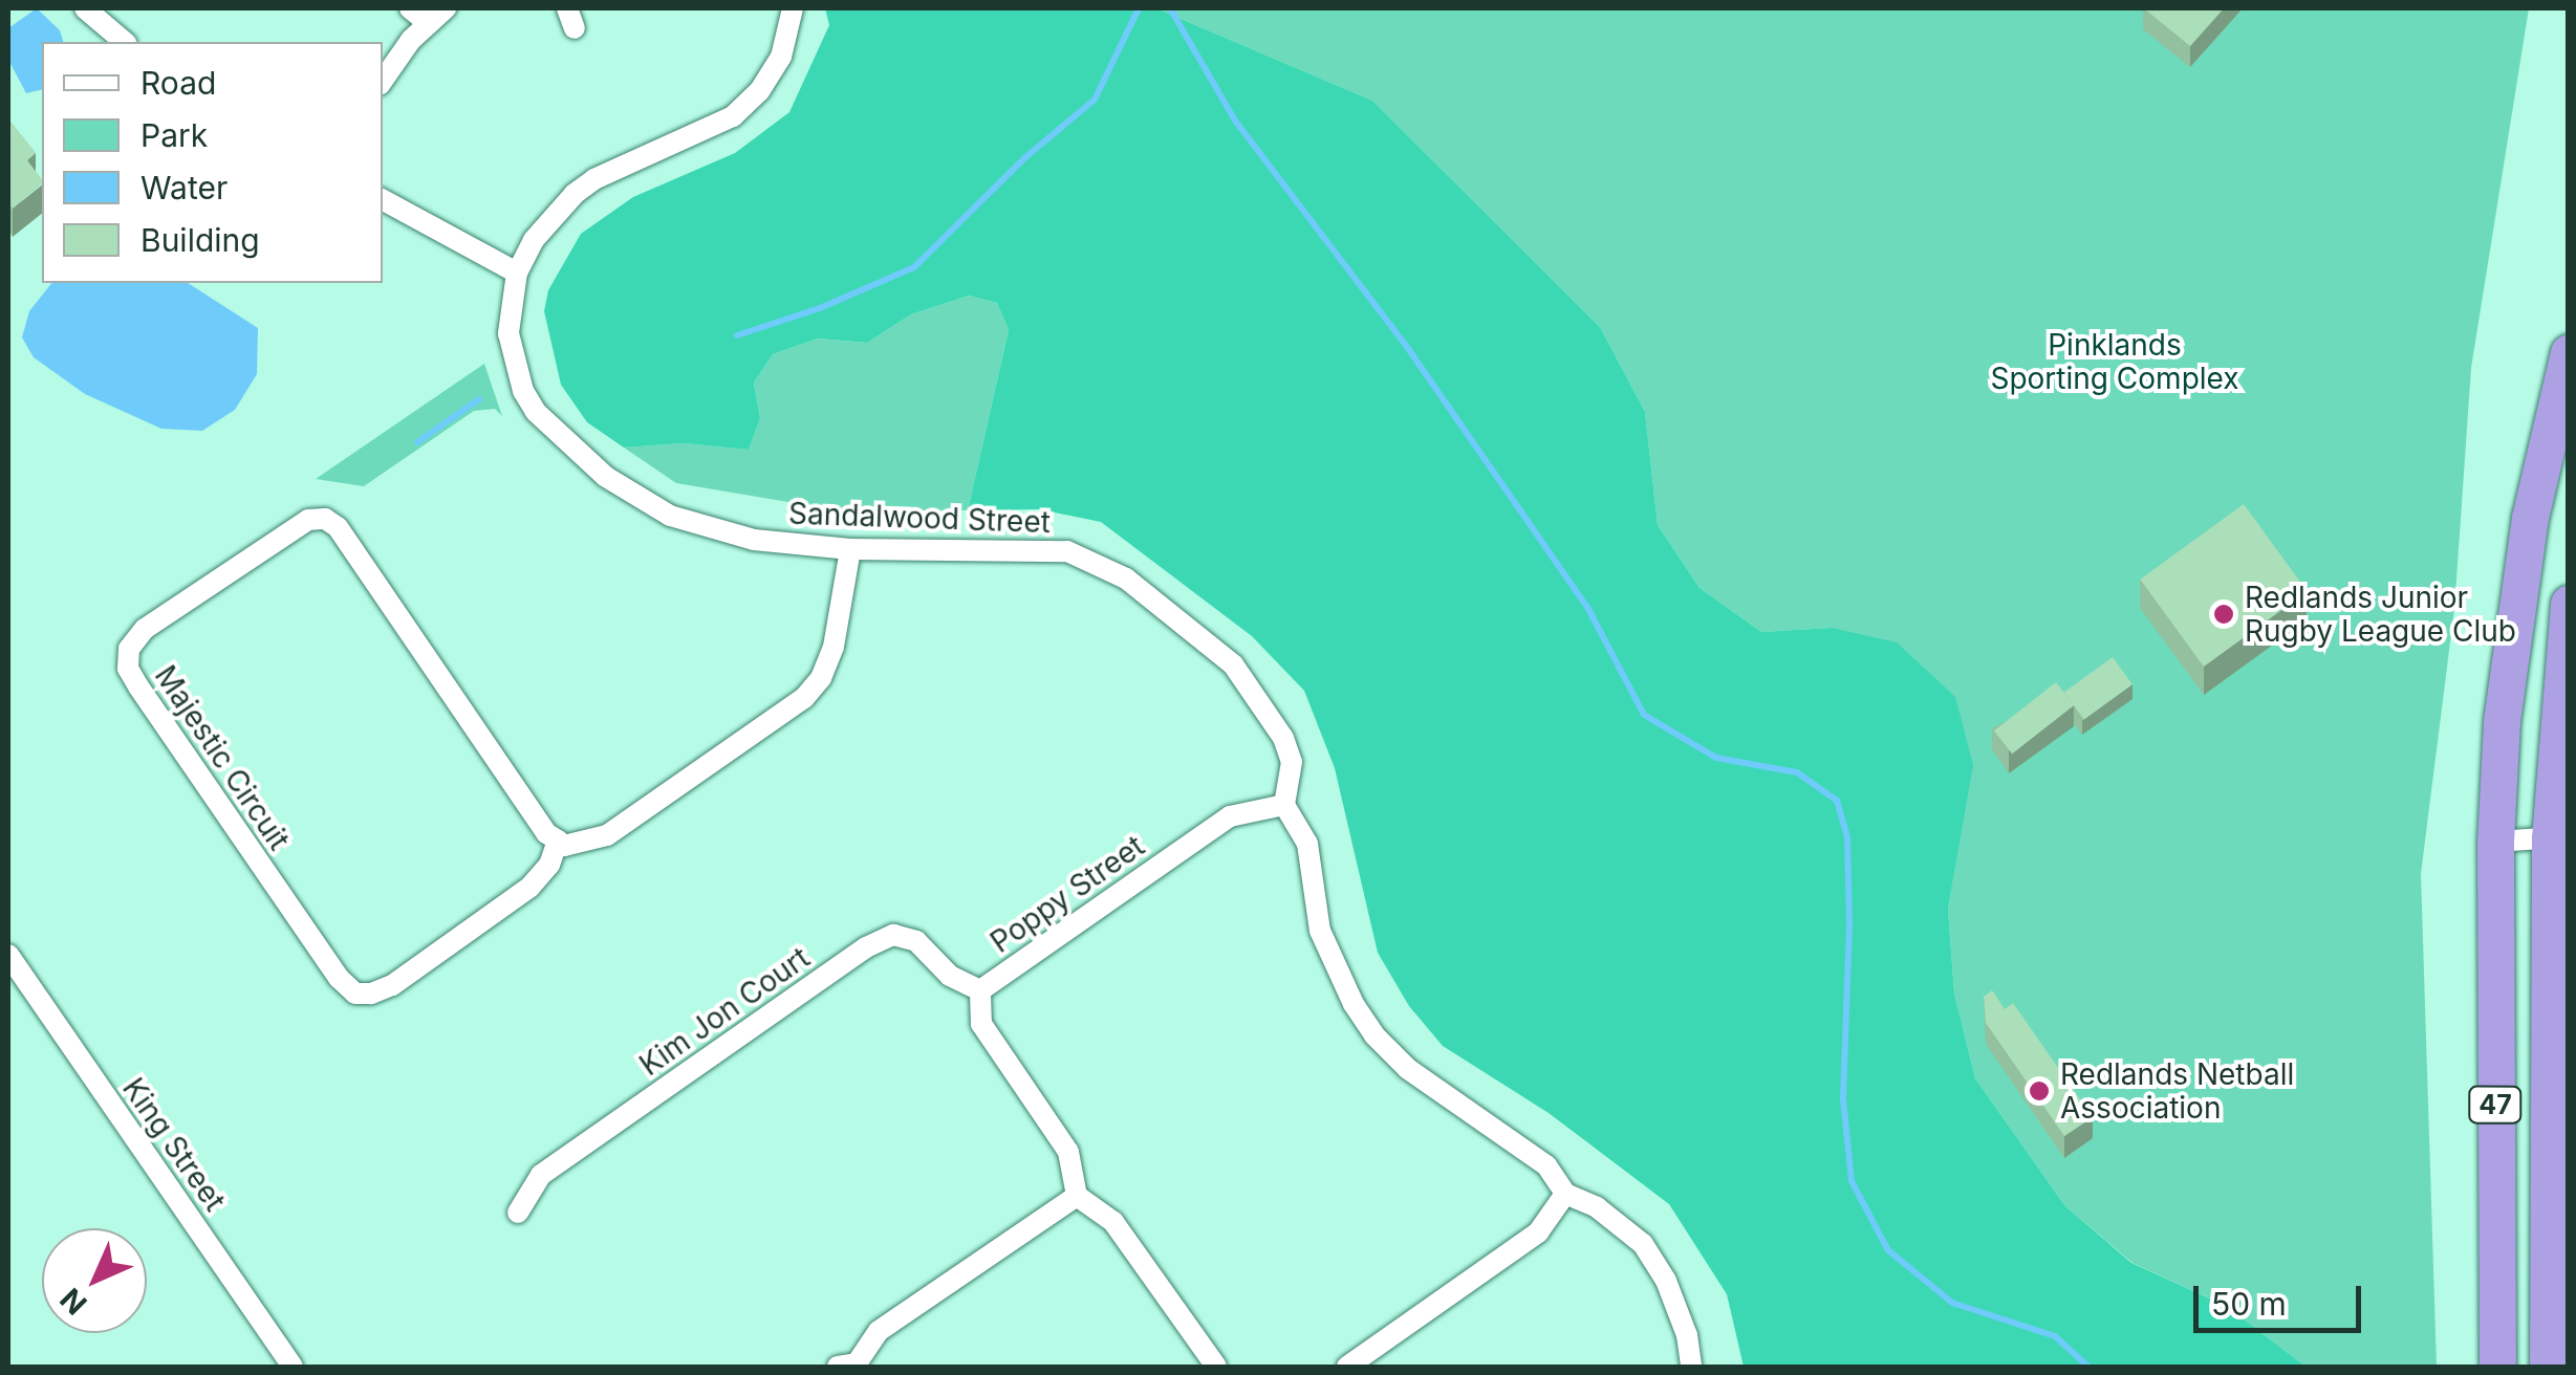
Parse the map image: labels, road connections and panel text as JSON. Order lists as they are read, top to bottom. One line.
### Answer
{"streets":{"highway":["47"],"street":["Sandalwood Street","Majestic Circuit","Poppy Street","Kim Jon Court","King Street"]},"crossings":[["Sandalwood Street","Poppy Street"],["Poppy Street","Kim Jon Court"]],"parks":["Pinklands Sporting Complex"],"places":["Redlands Junior Rugby League Club","Redlands Netball Association"],"legend":["Road","Park","Water","Building"],"scale_bar":"50 m","north":"bottom left"}
